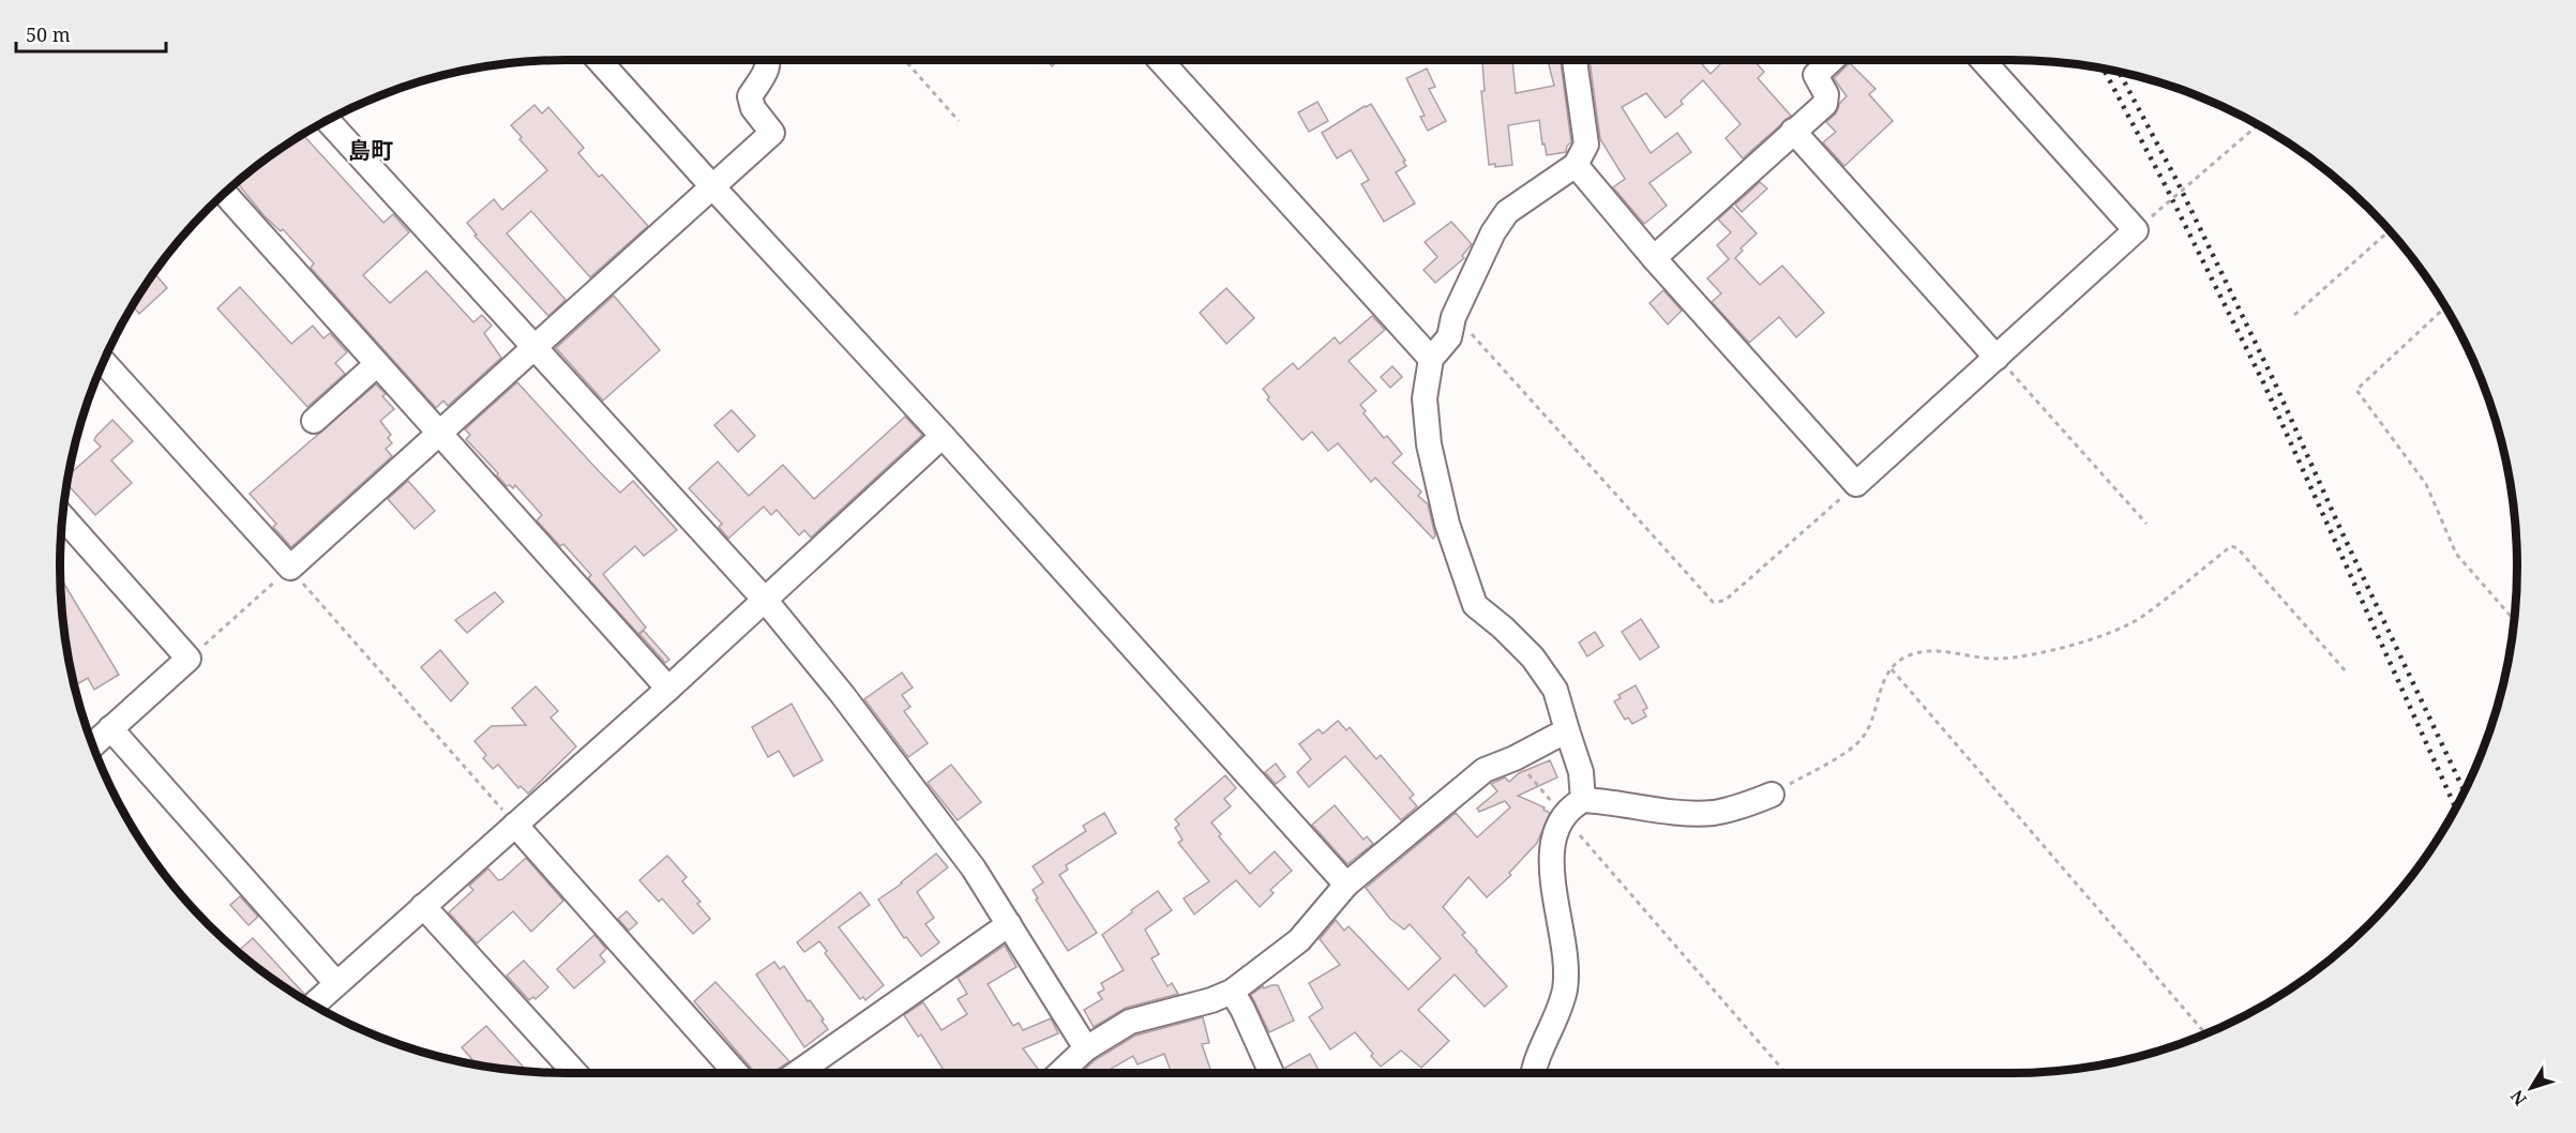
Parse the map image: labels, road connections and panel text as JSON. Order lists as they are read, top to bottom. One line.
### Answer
{"districts":["島町"],"scale_bar":"50 m","north":"bottom left"}
